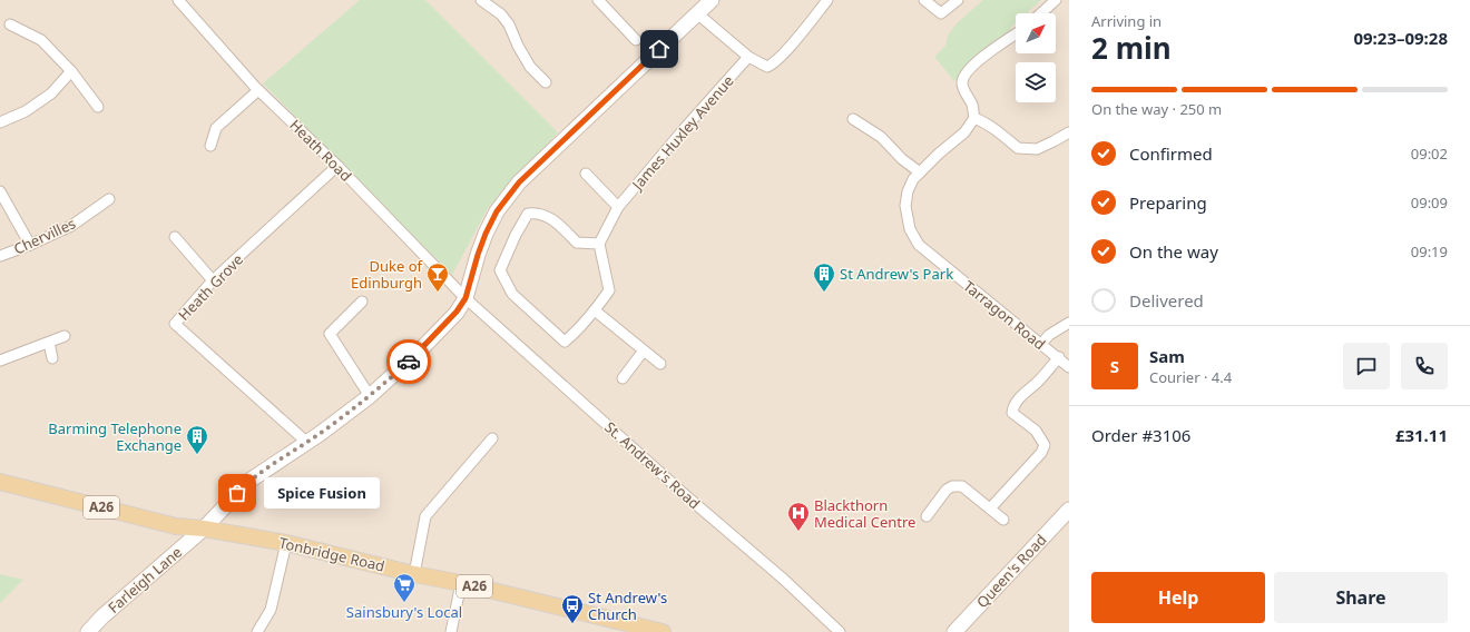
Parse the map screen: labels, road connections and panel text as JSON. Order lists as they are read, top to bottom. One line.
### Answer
{"streets":{"main road":["A26","Tonbridge Road","Queen's Road","Farleigh Lane"],"street":["James Huxley Avenue","Heath Road","Chervilles","Heath Grove","Tarragon Road","St. Andrew's Road"]},"crossings":[["Heath Road","Heath Grove"],["Heath Road","St. Andrew's Road"],["Heath Road","Farleigh Lane"],["Heath Grove","Farleigh Lane"],["St. Andrew's Road","Farleigh Lane"],["Tonbridge Road","Farleigh Lane"]],"places":{"bar":["Duke of Edinburgh"],"building":["St Andrew's Park","Barming Telephone Exchange"],"other":["Spice Fusion"],"hospital":["Blackthorn Medical Centre"],"supermarket":["Sainsbury's Local"],"bus stop":["St Andrew's Church"]},"north":"top right","page":{"heading":["2 min","Arriving in","09:23–09:28"],"panel":["Sam","Courier · 4.4","Order #3106","£31.11"],"bar":"On the way · 250 m","list":[["Confirmed","09:02"],["Preparing","09:09"],["On the way","09:19"],"Delivered"],"round":"S","bubble":"Spice Fusion","buttons":["Help","Share"]}}
